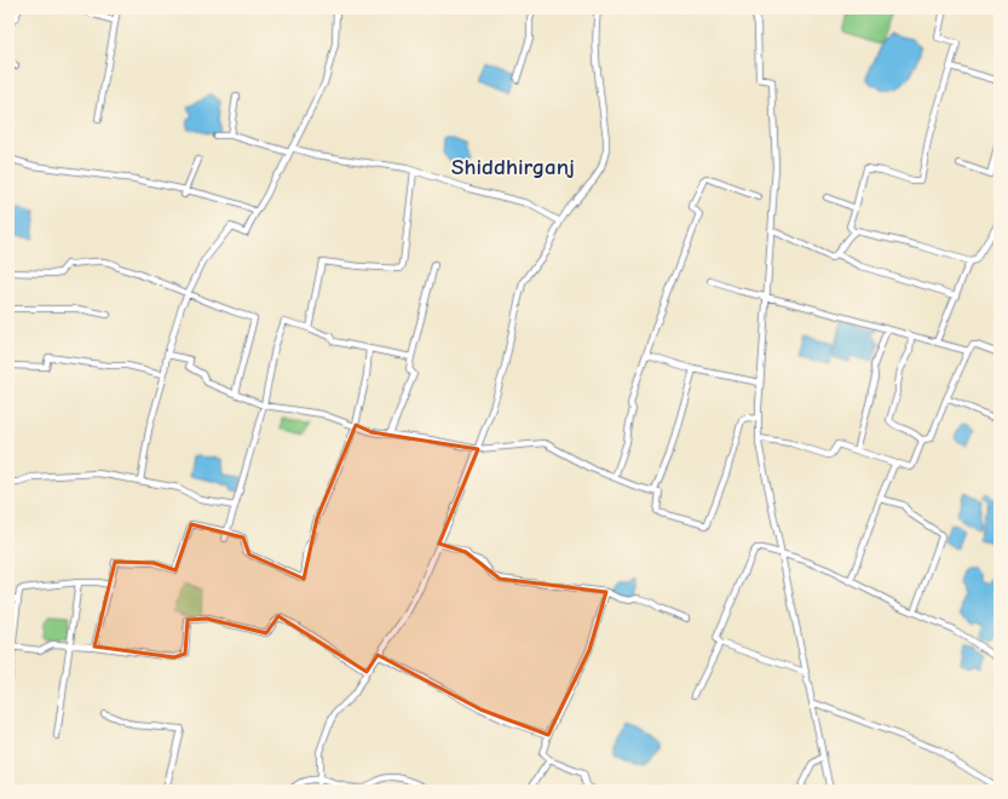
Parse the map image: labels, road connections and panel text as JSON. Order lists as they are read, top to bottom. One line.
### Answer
{"districts":["Shiddhirganj"]}
